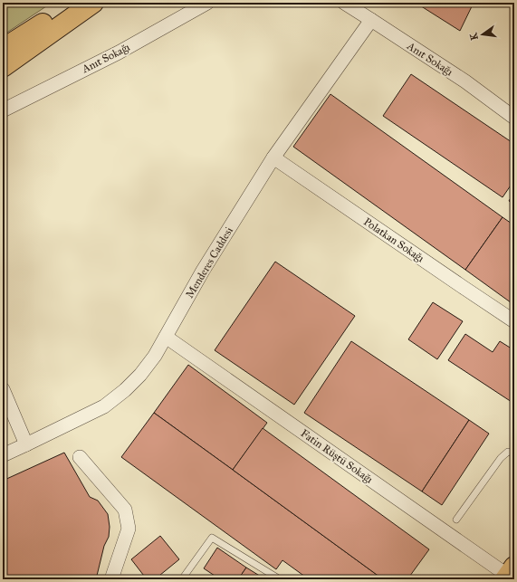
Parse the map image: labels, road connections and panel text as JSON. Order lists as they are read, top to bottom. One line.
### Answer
{"streets":{"street":["Anıt Sokağı","Polatkan Sokağı","Menderes Caddesi","Fatin Rüştü Sokağı"]},"crossings":[["Anıt Sokağı","Menderes Caddesi"],["Polatkan Sokağı","Menderes Caddesi"],["Menderes Caddesi","Fatin Rüştü Sokağı"]],"north":"left"}
